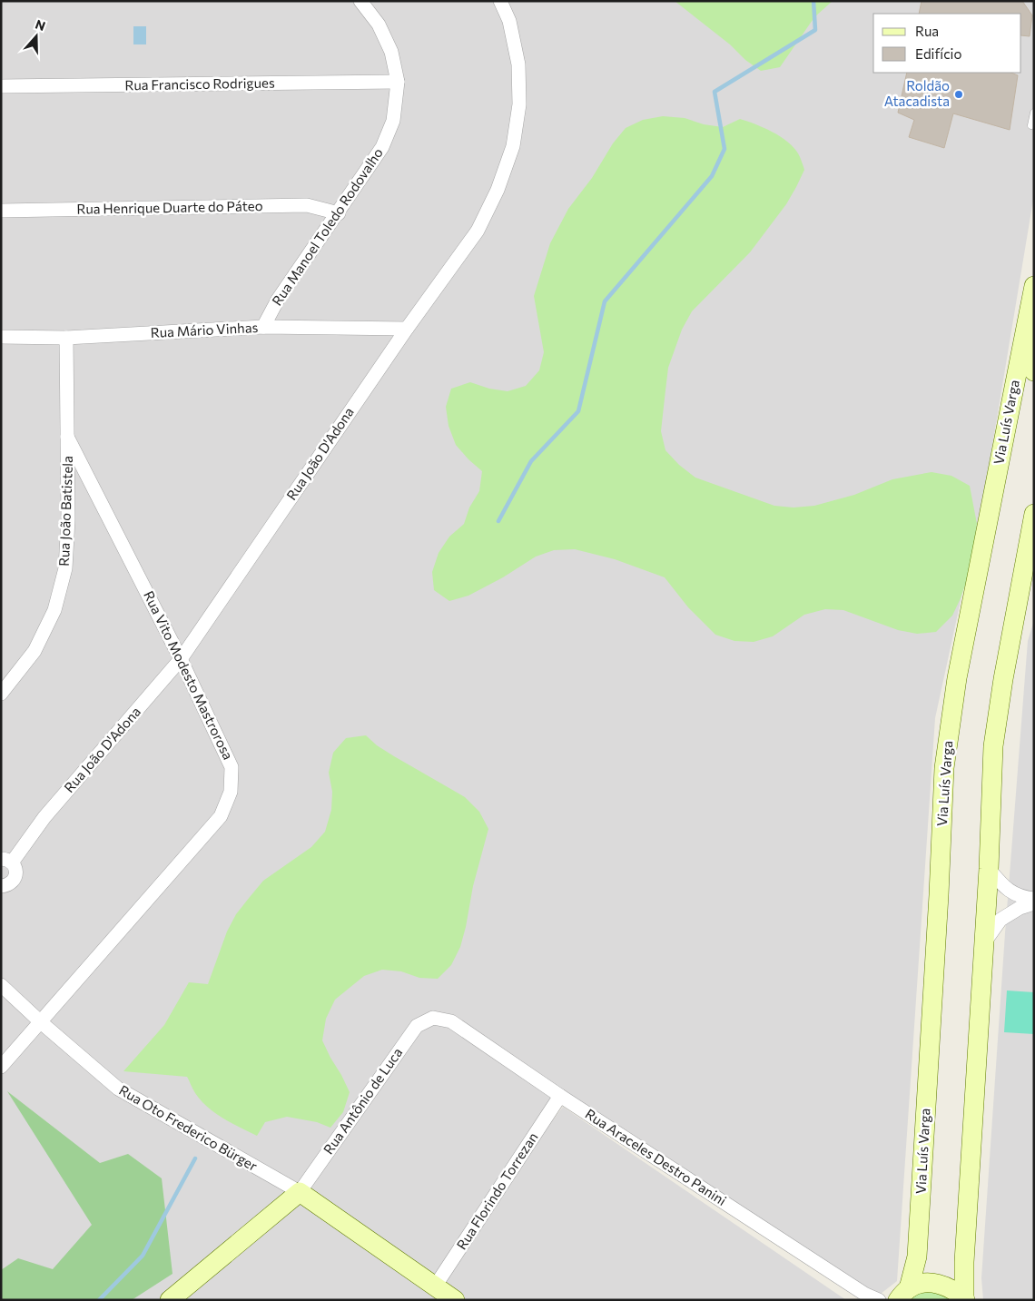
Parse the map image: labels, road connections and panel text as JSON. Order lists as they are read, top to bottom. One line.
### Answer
{"streets":{"main road":["Via Luís Varga"],"street":["Rua Francisco Rodrigues","Rua Henrique Duarte do Páteo","Rua Manoel Toledo Rodovalho","Rua Mário Vinhas","Rua João D'Adona","Rua João Batistela","Rua Vito Modesto Mastrorosa","Rua Antônio de Luca","Rua Oto Frederico Bürger","Rua Araceles Destro Panini","Rua Florindo Torrezan"]},"crossings":[["Rua Francisco Rodrigues","Rua Manoel Toledo Rodovalho"],["Rua Henrique Duarte do Páteo","Rua Manoel Toledo Rodovalho"],["Rua Manoel Toledo Rodovalho","Rua Mário Vinhas"],["Rua Mário Vinhas","Rua João D'Adona"],["Rua Mário Vinhas","Rua João Batistela"],["Rua João D'Adona","Rua Vito Modesto Mastrorosa"],["Rua João Batistela","Rua Vito Modesto Mastrorosa"],["Rua Vito Modesto Mastrorosa","Rua Oto Frederico Bürger"],["Rua Antônio de Luca","Rua Oto Frederico Bürger"],["Rua Antônio de Luca","Rua Araceles Destro Panini"],["Rua Araceles Destro Panini","Rua Florindo Torrezan"]],"places":["Roldão Atacadista"],"legend":["Rua","Edifício"],"north":"top"}
